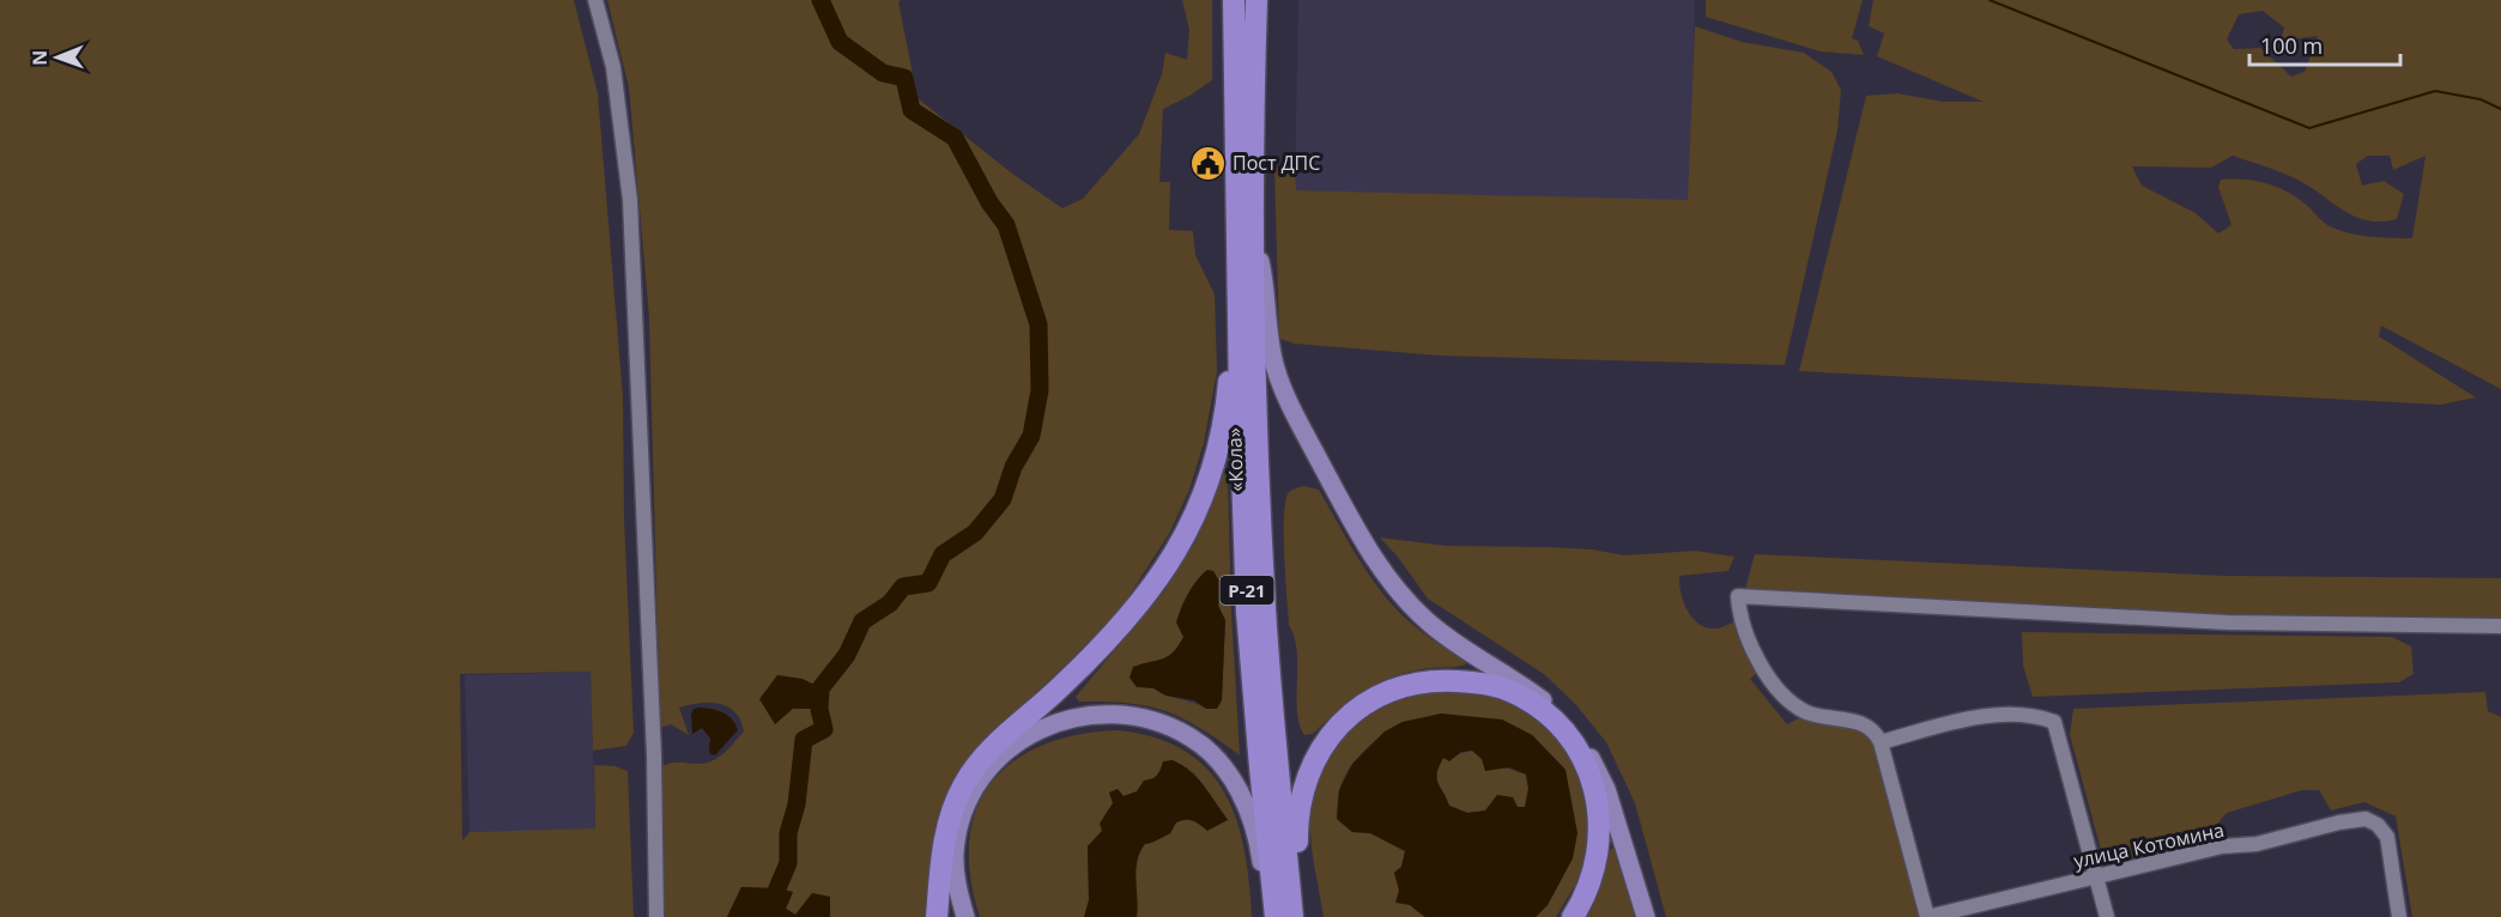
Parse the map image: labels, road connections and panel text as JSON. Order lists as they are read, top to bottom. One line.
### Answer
{"streets":{"highway":["«Кола»","Р-21"],"street":["улица Котомина"]},"places":{"public building":["Пост ДПС"]},"scale_bar":"100 m","north":"left"}
